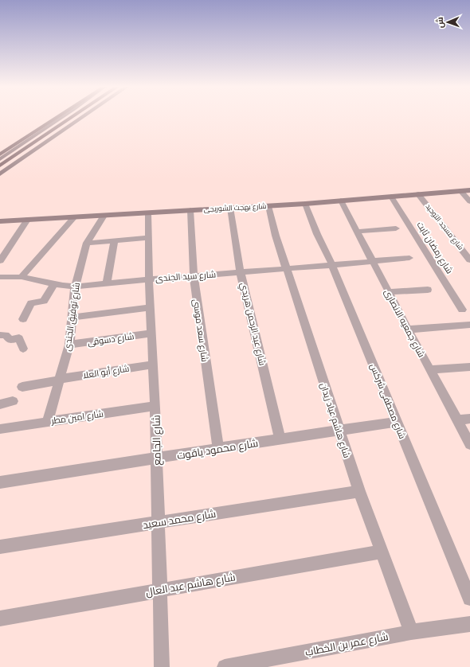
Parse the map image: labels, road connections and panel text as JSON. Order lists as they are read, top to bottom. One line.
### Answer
{"streets":{"street":["شارع بهجت الشوربجى","شارع مسجد التوحيد","شارع رمضان ثابت","شارع سيد الجندى","شارع توفيق الجندى","شارع جمعيه الانصارى","شارع عبد الرحمن هريدي","شارع سعد موسى","شارع دسوقى","شارع أبو العلا","شارع مصطفى شركس","شارع امين مطر","شارع هاشم عياد زيدان","شارع الجامع","شارع محمود ياقوت","شارع محمد سعيد","شارع هاشم عبد العال","شارع عمر بن الخطاب"]},"crossings":[["شارع بهجت الشوربجى","شارع مسجد التوحيد"],["شارع بهجت الشوربجى","شارع رمضان ثابت"],["شارع بهجت الشوربجى","شارع توفيق الجندى"],["شارع بهجت الشوربجى","شارع جمعيه الانصارى"],["شارع بهجت الشوربجى","شارع عبد الرحمن هريدي"],["شارع بهجت الشوربجى","شارع سعد موسى"],["شارع بهجت الشوربجى","شارع مصطفى شركس"],["شارع بهجت الشوربجى","شارع هاشم عياد زيدان"],["شارع بهجت الشوربجى","شارع الجامع"],["شارع سيد الجندى","شارع توفيق الجندى"],["شارع سيد الجندى","شارع جمعيه الانصارى"],["شارع سيد الجندى","شارع عبد الرحمن هريدي"],["شارع سيد الجندى","شارع سعد موسى"],["شارع سيد الجندى","شارع مصطفى شركس"],["شارع سيد الجندى","شارع هاشم عياد زيدان"],["شارع سيد الجندى","شارع الجامع"],["شارع توفيق الجندى","شارع دسوقى"],["شارع توفيق الجندى","شارع أبو العلا"],["شارع توفيق الجندى","شارع امين مطر"],["شارع عبد الرحمن هريدي","شارع محمود ياقوت"],["شارع سعد موسى","شارع محمود ياقوت"],["شارع دسوقى","شارع الجامع"],["شارع أبو العلا","شارع الجامع"],["شارع مصطفى شركس","شارع محمود ياقوت"],["شارع امين مطر","شارع الجامع"],["شارع هاشم عياد زيدان","شارع محمود ياقوت"],["شارع هاشم عياد زيدان","شارع محمد سعيد"],["شارع هاشم عياد زيدان","شارع هاشم عبد العال"],["شارع هاشم عياد زيدان","شارع عمر بن الخطاب"],["شارع الجامع","شارع محمود ياقوت"],["شارع الجامع","شارع محمد سعيد"],["شارع الجامع","شارع هاشم عبد العال"]],"north":"left"}
